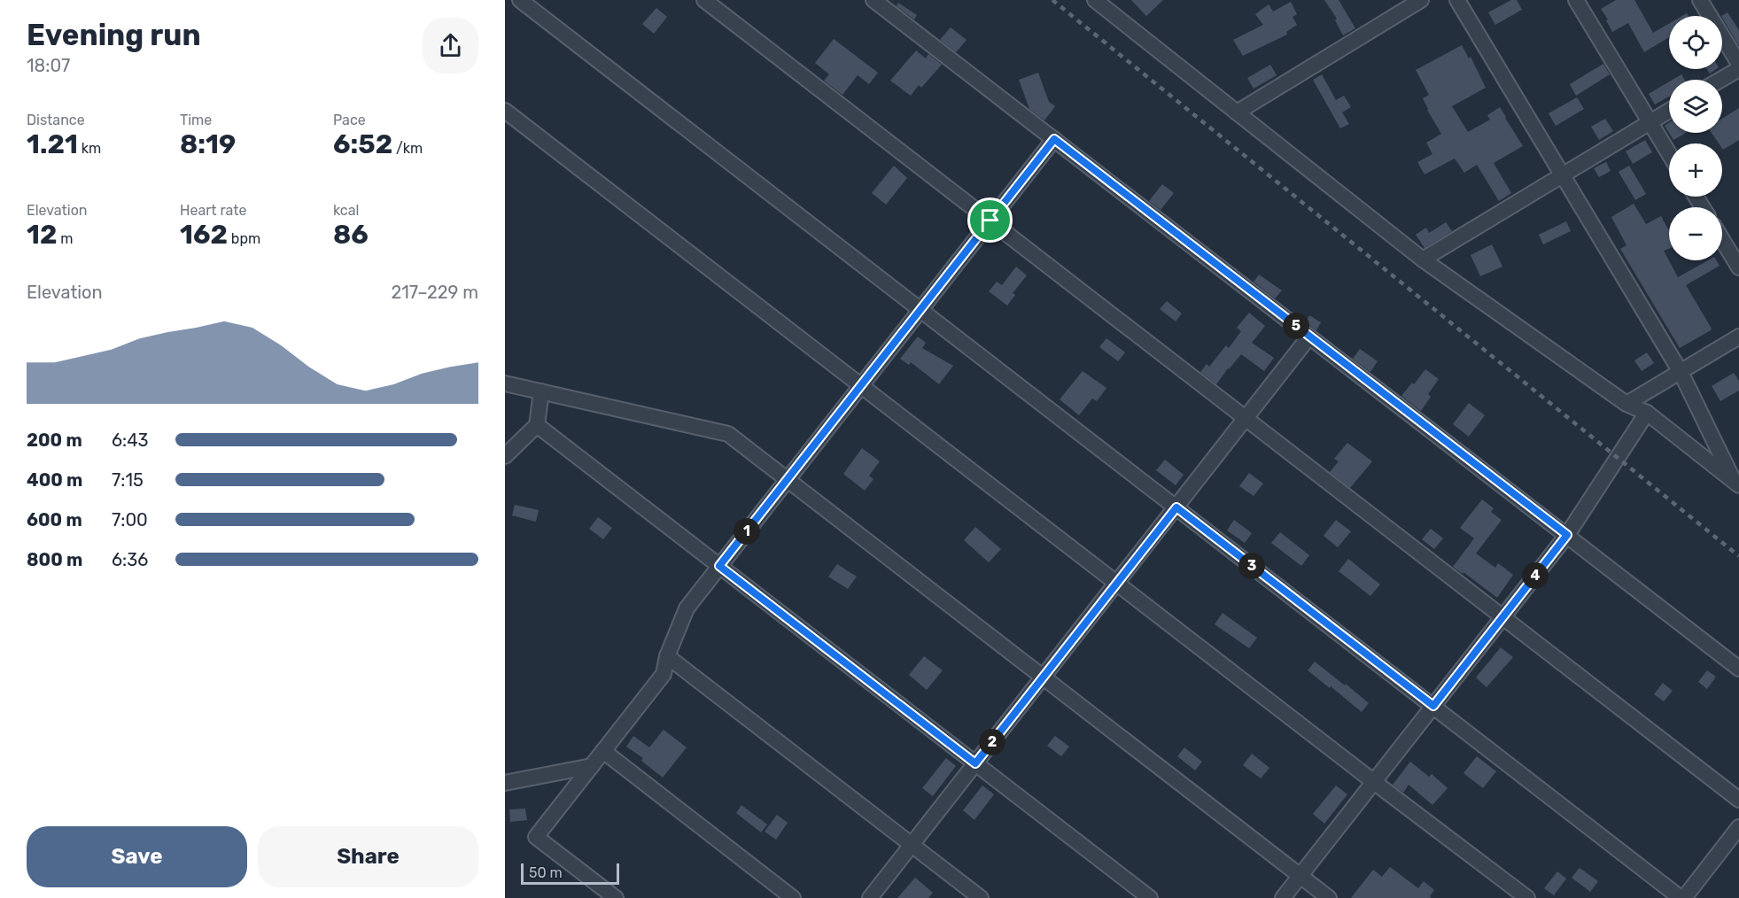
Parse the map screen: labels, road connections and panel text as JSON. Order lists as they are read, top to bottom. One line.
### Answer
{"scale_bar":"50 m","page":{"heading":["Evening run","18:07"],"map_buttons":["+","−"],"stats":[["Distance","1.21 km"],["Time","8:19"],["Pace","6:52 /km"],["Elevation","12 m"],["Heart rate","162 bpm"],["kcal","86"]],"chart":["Elevation","217–229 m"],"pins":["5","1","3","4","2"],"list":[{"name":"200 m","note":"6:43"},{"name":"400 m","note":"7:15"},{"name":"600 m","note":"7:00"},{"name":"800 m","note":"6:36"}],"buttons":["Save","Share"],"scale":"50 m"}}
